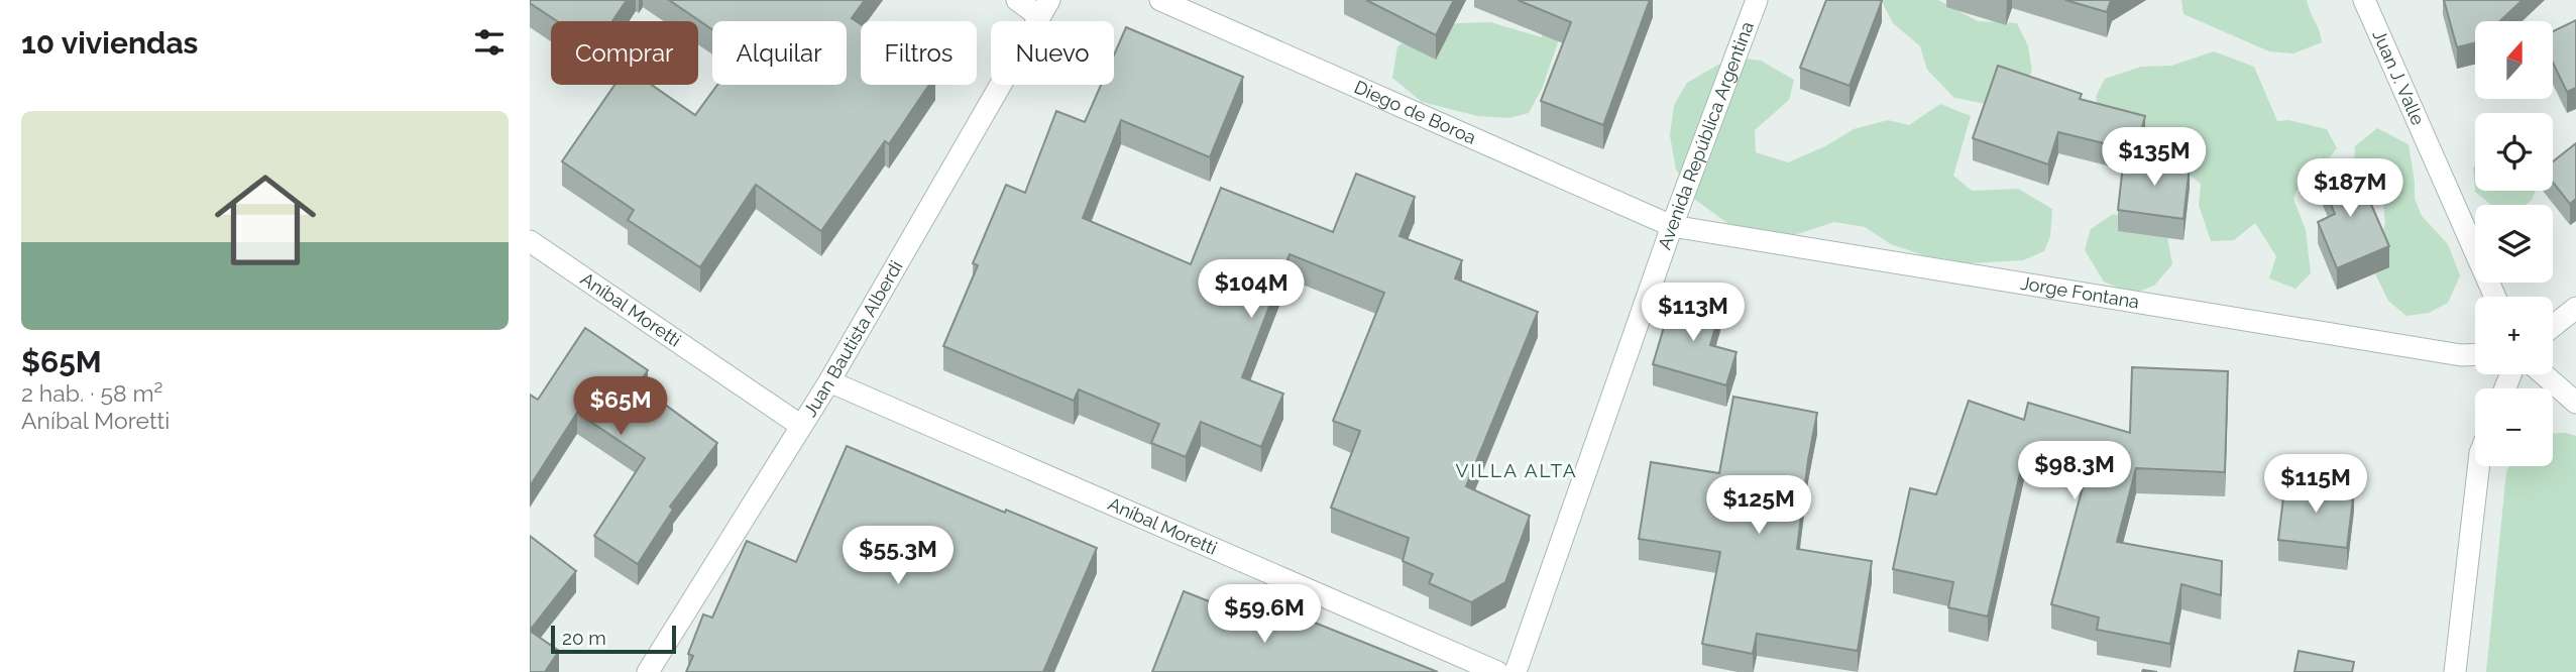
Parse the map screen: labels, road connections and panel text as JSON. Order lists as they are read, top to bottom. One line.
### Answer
{"streets":{"street":["Juan J. Valle","Diego de Boroa","Avenida República Argentina","Jorge Fontana","Aníbal Moretti","Juan Bautista Alberdi"]},"crossings":[["Diego de Boroa","Avenida República Argentina"],["Diego de Boroa","Jorge Fontana"],["Avenida República Argentina","Jorge Fontana"],["Aníbal Moretti","Juan Bautista Alberdi"]],"districts":["VILLA ALTA"],"scale_bar":"20 m","north":"top","page":{"heading":"10 viviendas","map_buttons":["+","−"],"chip":["Comprar","Alquilar","Filtros","Nuevo"],"list":[{"name":"$65M","note":"2 hab. · 58 m² · Aníbal Moretti"}],"price":["$135M","$187M","$104M","$113M","$65M","$98.3M","$115M","$125M","$55.3M","$59.6M"],"scale":"20 m"}}
